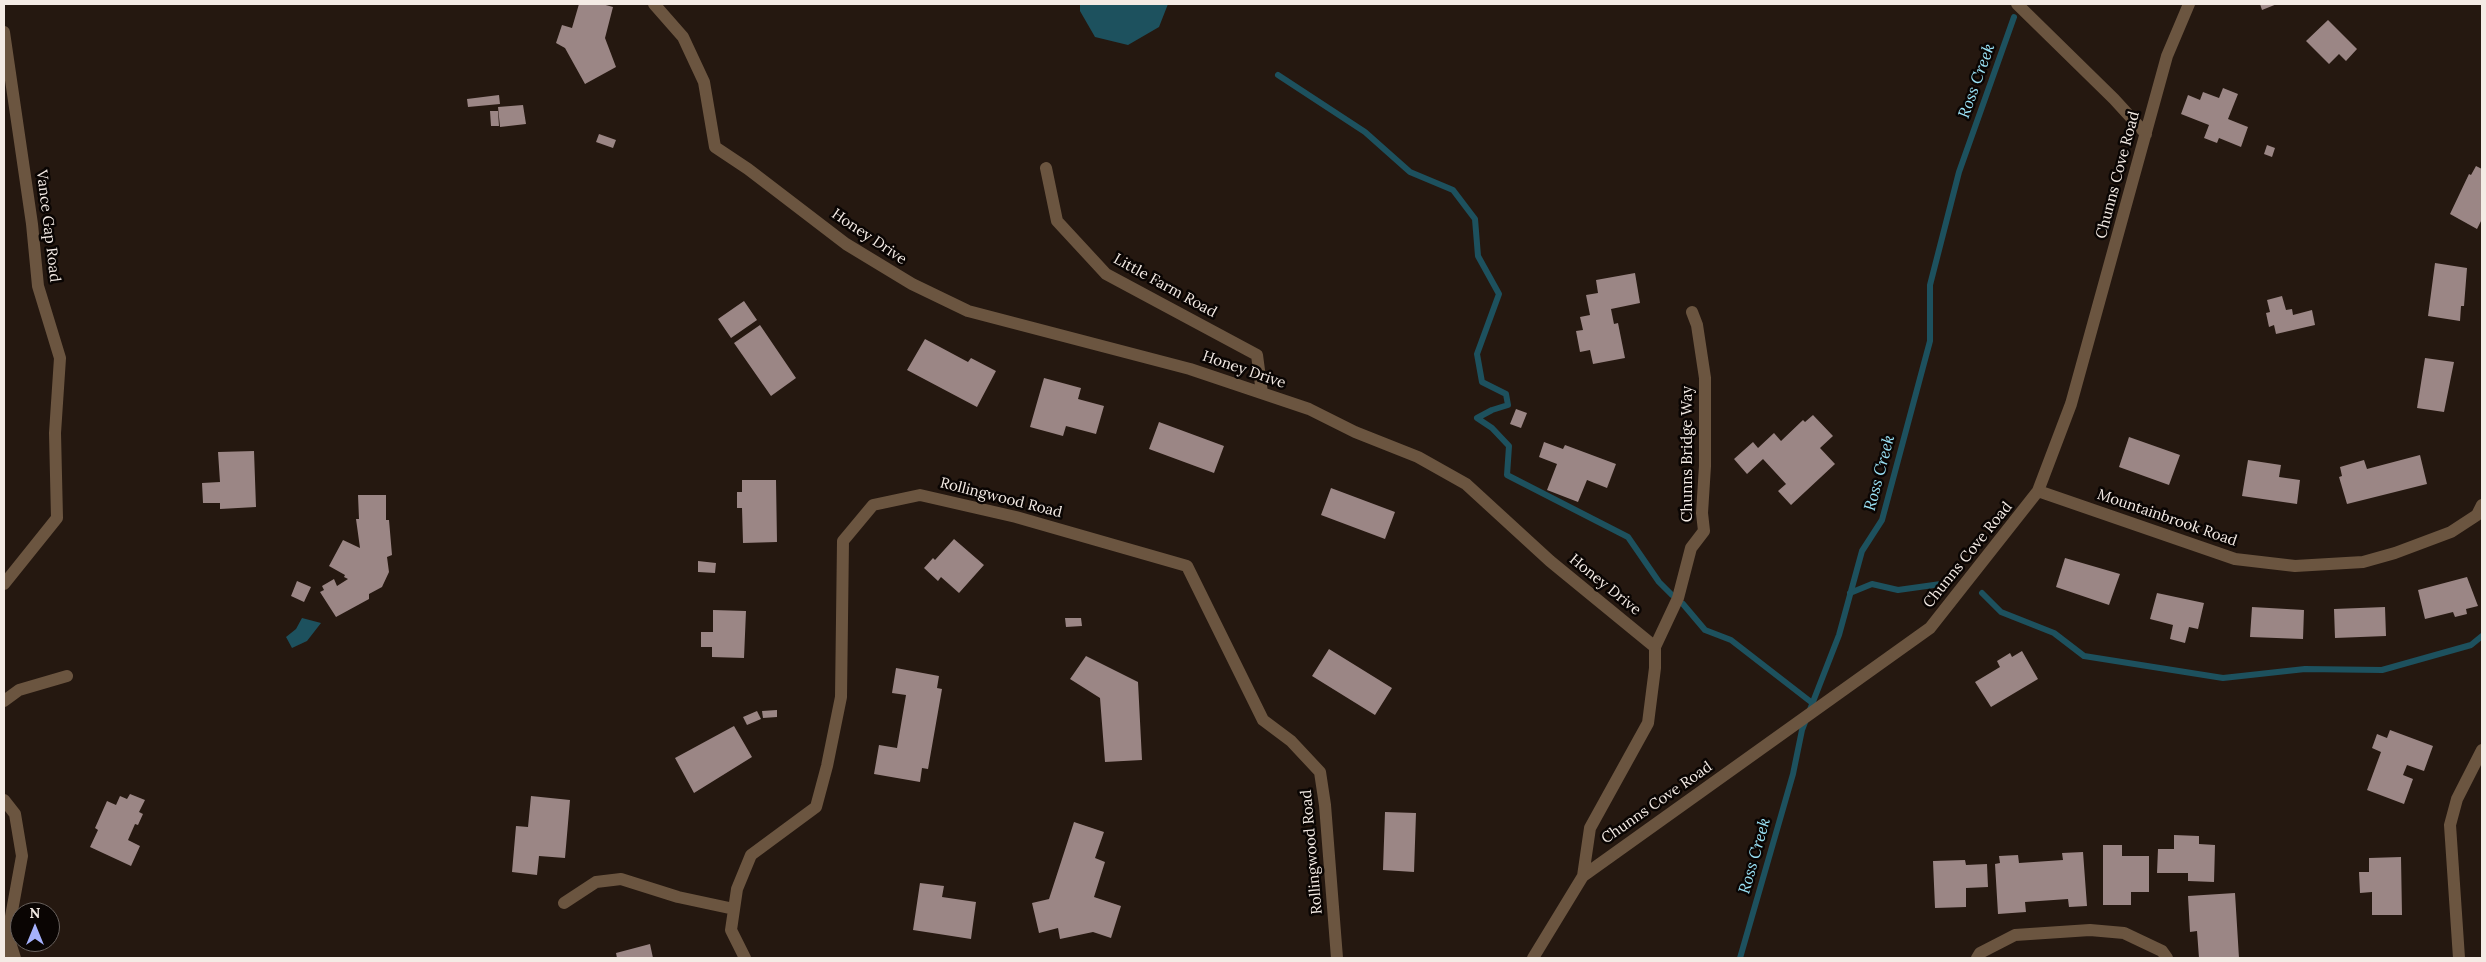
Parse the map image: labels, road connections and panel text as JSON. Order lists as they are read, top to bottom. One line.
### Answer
{"streets":{"street":["Chunns Cove Road","Vance Gap Road","Honey Drive","Little Farm Road","Chunns Bridge Way","Rollingwood Road","Mountainbrook Road"]},"crossings":[["Chunns Cove Road","Mountainbrook Road"],["Honey Drive","Little Farm Road"],["Honey Drive","Chunns Bridge Way"]],"water":["Ross Creek"],"north":"top"}
